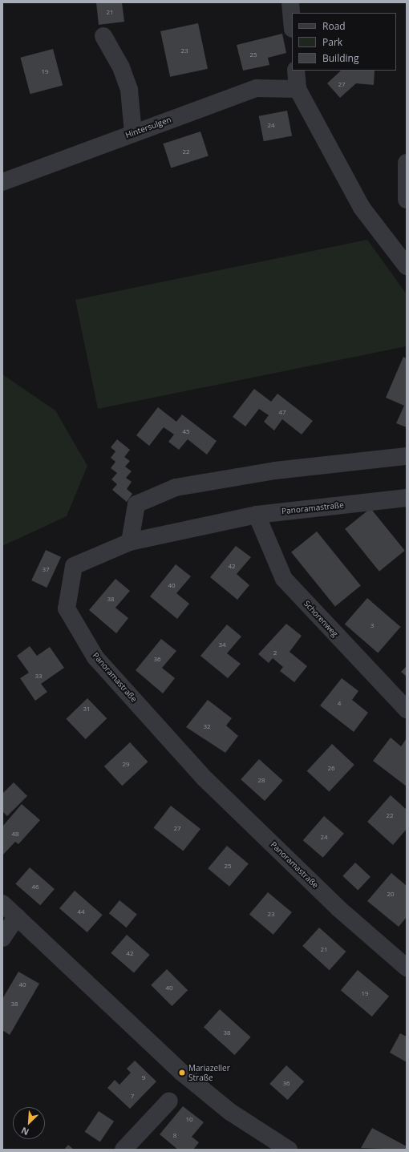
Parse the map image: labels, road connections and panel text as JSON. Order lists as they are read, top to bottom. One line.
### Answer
{"streets":{"street":["Hintersulgen","Panoramastraße","Schorenweg"]},"crossings":[["Panoramastraße","Schorenweg"]],"places":["Mariazeller Straße"],"house_numbers":["21","23","25","19","27","24","22","47","45","42","37","40","38","3","34","2","36","33","4","31","32","29","26","28","22","27","48","24","25","46","20","44","23","21","42","40","40","19","38","38","9","36","7","10","8"],"legend":["Road","Park","Building"],"north":"bottom left"}
